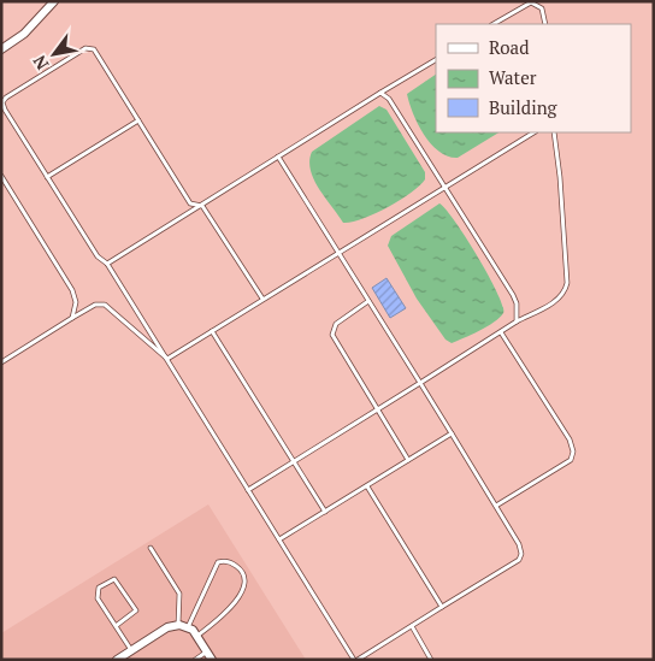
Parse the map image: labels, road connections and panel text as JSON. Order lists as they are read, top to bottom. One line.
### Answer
{"legend":["Road","Water","Building"],"north":"bottom left"}
